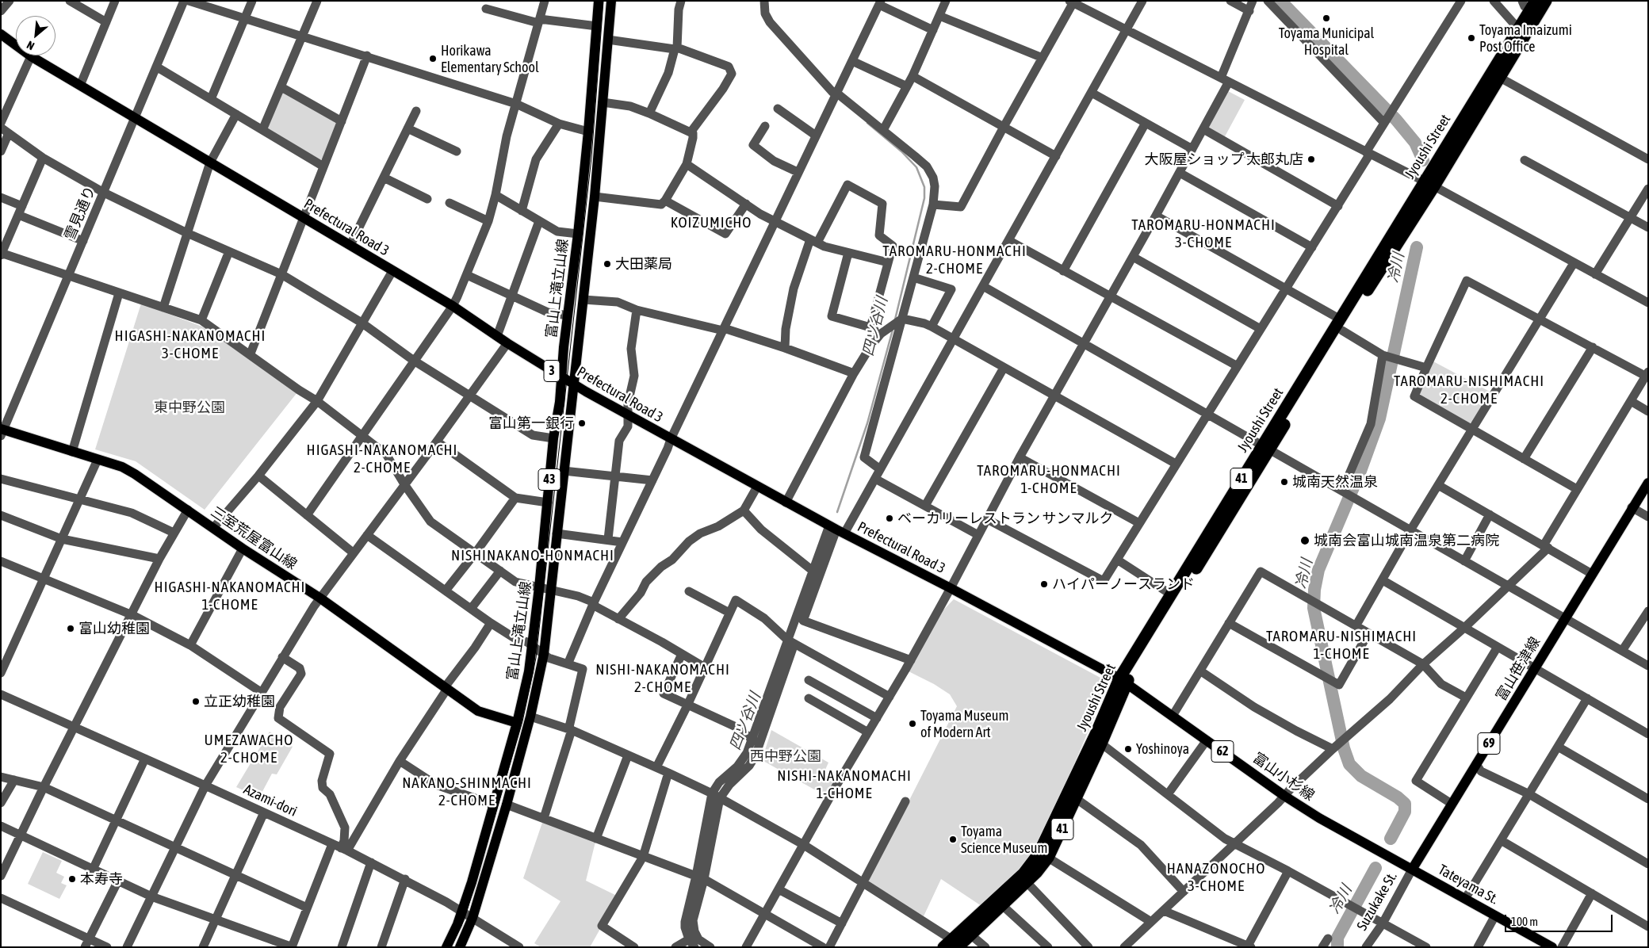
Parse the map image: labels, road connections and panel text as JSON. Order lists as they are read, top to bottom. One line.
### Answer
{"streets":{"highway":["Jyoushi Street","41"],"main road":["Prefectural Road 3","富山上滝立山線","3","43","三室荒屋富山線","富山笹津線","69","62","富山小杉線","Tateyama St."],"street":["雪見通り","Azami-dori","Suzukake St."]},"crossings":[["Jyoushi Street","Prefectural Road 3"],["Jyoushi Street","富山小杉線"],["雪見通り","Prefectural Road 3"],["雪見通り","三室荒屋富山線"],["Prefectural Road 3","富山上滝立山線"],["Prefectural Road 3","富山小杉線"],["富山上滝立山線","三室荒屋富山線"],["富山上滝立山線","Azami-dori"],["富山笹津線","富山小杉線"],["富山笹津線","Tateyama St."],["富山笹津線","Suzukake St."],["富山小杉線","Tateyama St."],["富山小杉線","Suzukake St."],["Tateyama St.","Suzukake St."]],"districts":["KOIZUMICHO","TAROMARU-HONMACHI 3-CHOME","TAROMARU-HONMACHI 2-CHOME","HIGASHI-NAKANOMACHI 3-CHOME","TAROMARU-NISHIMACHI 2-CHOME","HIGASHI-NAKANOMACHI 2-CHOME","TAROMARU-HONMACHI 1-CHOME","NISHINAKANO-HONMACHI","HIGASHI-NAKANOMACHI 1-CHOME","TAROMARU-NISHIMACHI 1-CHOME","NISHI-NAKANOMACHI 2-CHOME","UMEZAWACHO 2-CHOME","NISHI-NAKANOMACHI 1-CHOME","NAKANO-SHINMACHI 2-CHOME","HANAZONOCHO 3-CHOME"],"water":["冷川","四ツ谷川"],"parks":["東中野公園","西中野公園"],"places":["Toyama Municipal Hospital","Toyama Imaizumi Post Office","Horikawa Elementary School","大阪屋ショップ 太郎丸店","大田薬局","富山第一銀行","城南天然温泉","ベーカリーレストラン サンマルク","城南会富山城南温泉第二病院","ハイパーノースランド","富山幼稚園","立正幼稚園","Toyama Museum of Modern Art","Yoshinoya","Toyama Science Museum","本寿寺"],"scale_bar":"100 m","north":"bottom left"}
